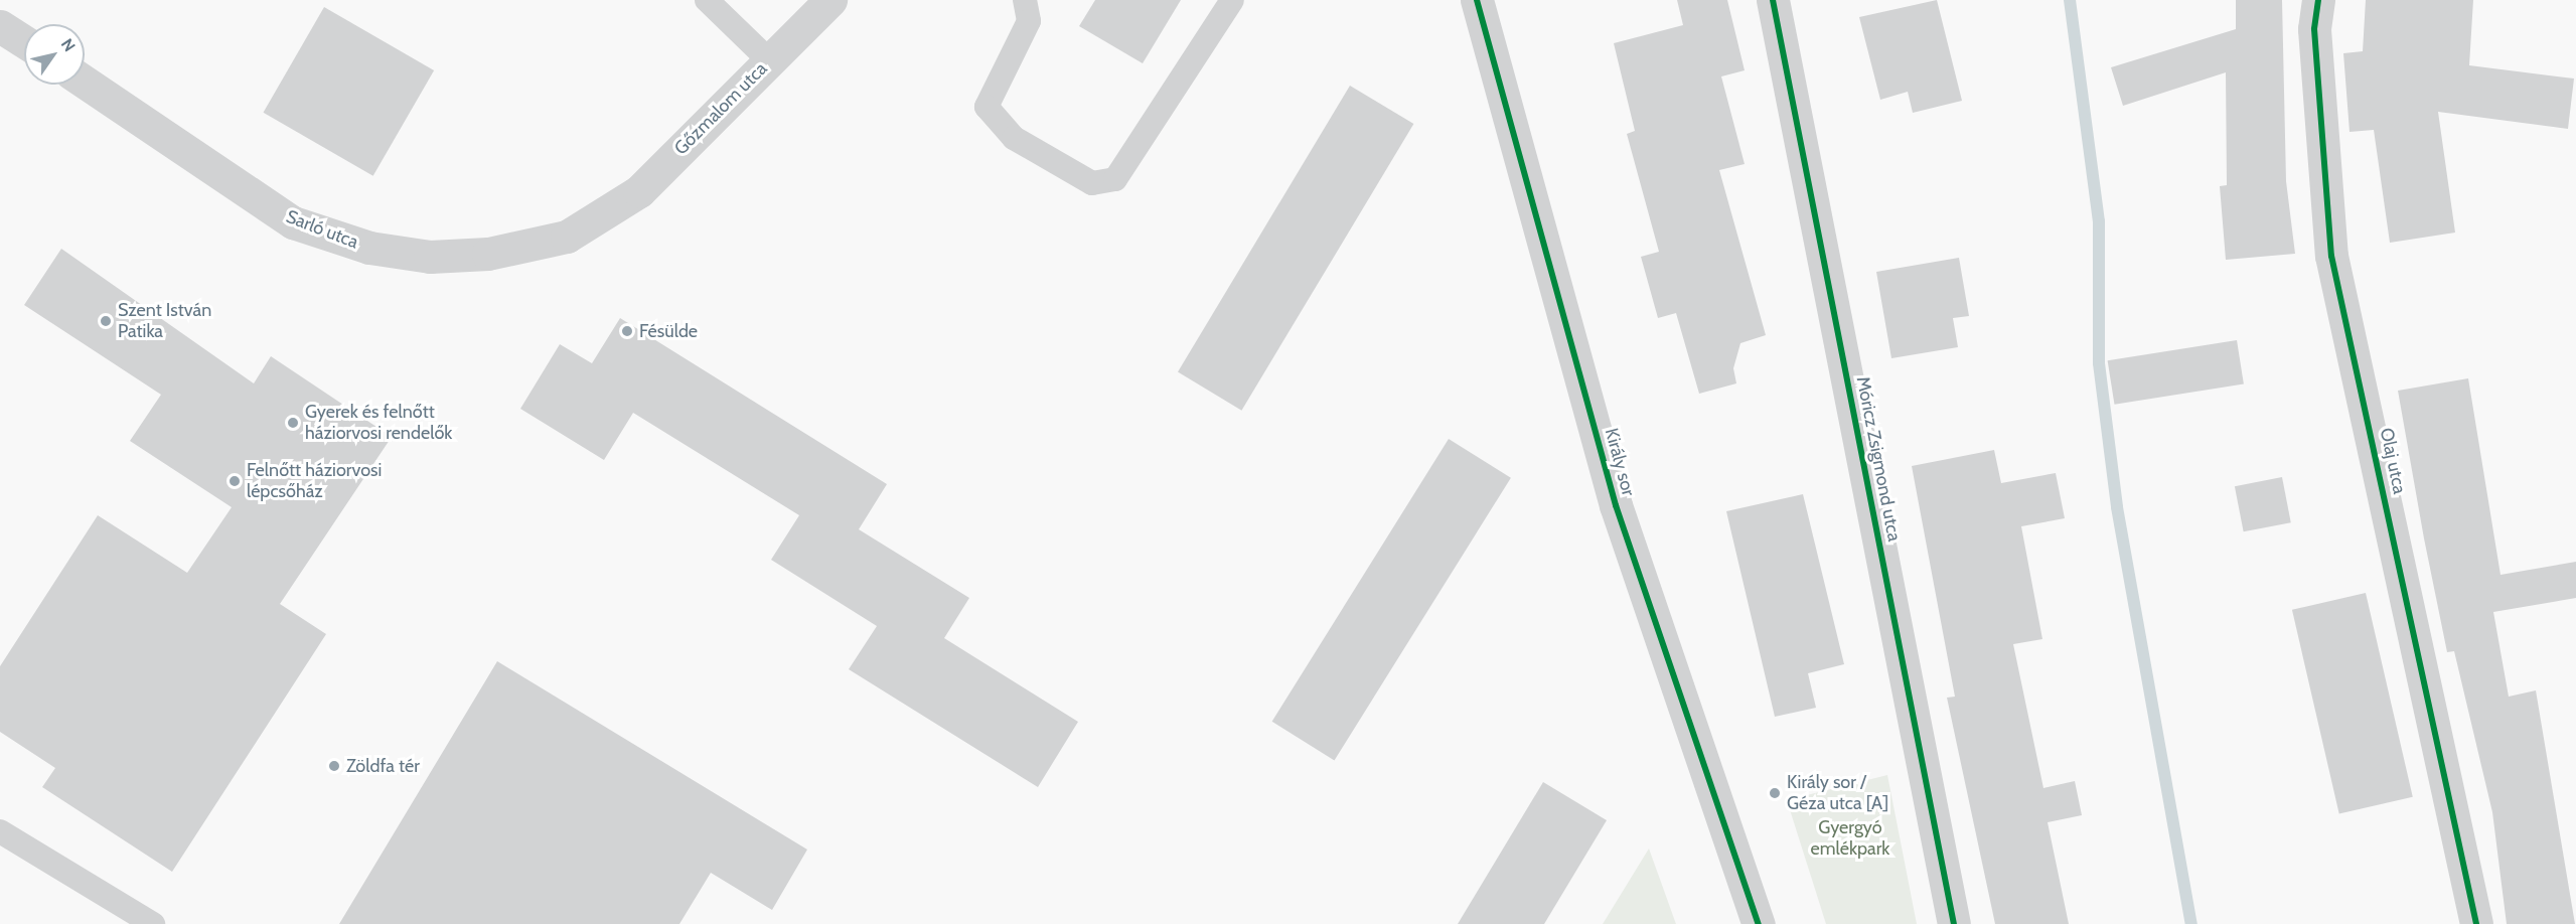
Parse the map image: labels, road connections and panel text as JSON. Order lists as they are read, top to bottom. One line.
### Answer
{"streets":{"street":["Gőzmalom utca","Sarló utca","Móricz Zsigmond utca","Olaj utca","Király sor"]},"crossings":[["Gőzmalom utca","Sarló utca"]],"parks":["Gyergyó emlékpark"],"places":["Szent István Patika","Fésülde","Gyerek és felnőtt háziorvosi rendelők","Felnőtt háziorvosi lépcsőház","Zöldfa tér","Király sor / Géza utca [A]"],"north":"top right"}
